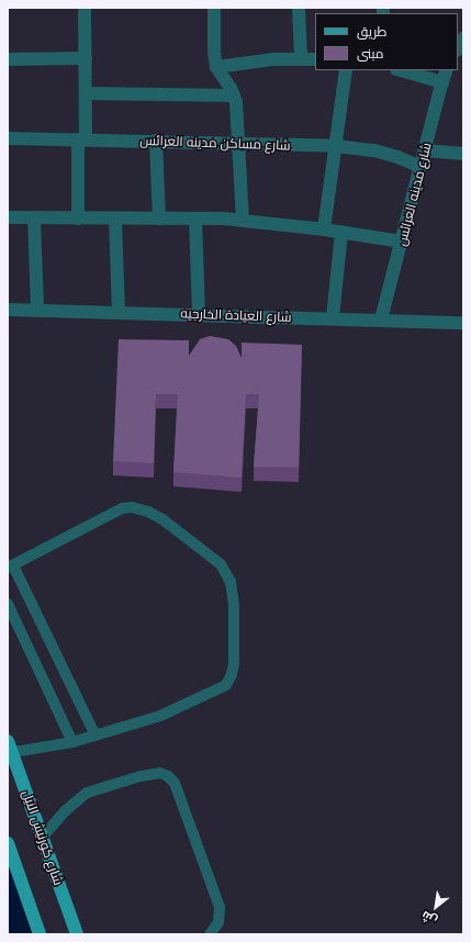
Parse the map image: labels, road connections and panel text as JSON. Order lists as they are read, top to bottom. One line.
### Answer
{"streets":{"main road":["شارع كورنيش النيل"],"street":["شارع مساكن مدينه العرائس","شارع مدينه العرائس","شارع العيادة الخارجيه"]},"crossings":[["شارع مساكن مدينه العرائس","شارع مدينه العرائس"],["شارع مدينه العرائس","شارع العيادة الخارجيه"]],"legend":["طريق","مبنى"],"north":"bottom left"}
